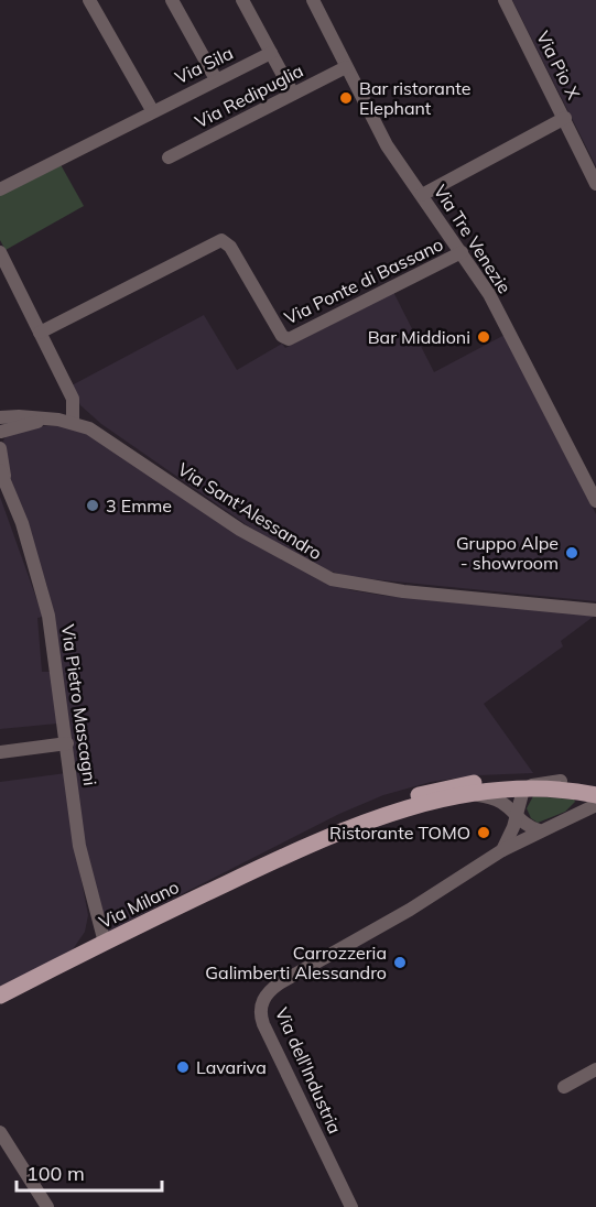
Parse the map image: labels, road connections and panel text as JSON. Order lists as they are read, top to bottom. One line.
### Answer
{"streets":{"main road":["Via Milano"],"street":["Via Sila","Via Pio X","Via Redipuglia","Via Tre Venezie","Via Ponte di Bassano","Via Sant'Alessandro","Via Pietro Mascagni","Via dell'Industria"]},"crossings":[["Via Redipuglia","Via Tre Venezie"],["Via Tre Venezie","Via Ponte di Bassano"],["Via Pietro Mascagni","Via Milano"]],"places":["Bar ristorante Elephant","Bar Middioni","3 Emme","Gruppo Alpe - showroom","Ristorante TOMO","Carrozzeria Galimberti Alessandro","Lavariva"],"scale_bar":"100 m"}
